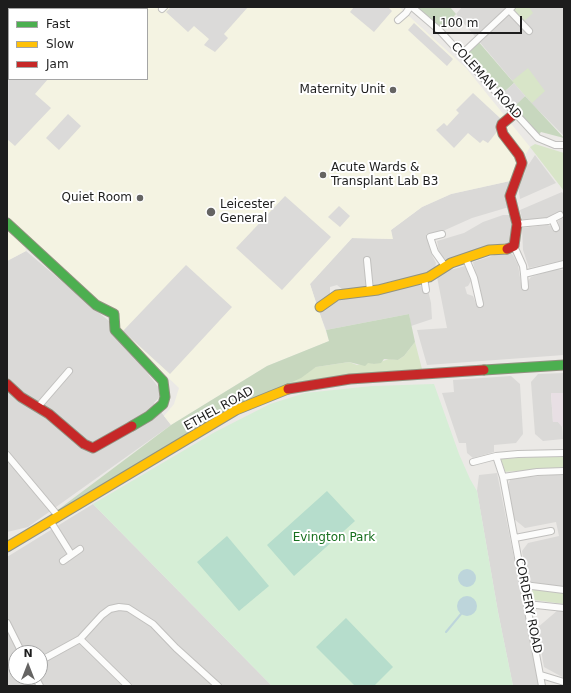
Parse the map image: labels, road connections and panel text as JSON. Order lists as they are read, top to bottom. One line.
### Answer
{"streets":{"street":["COLEMAN ROAD","ETHEL ROAD","CORDERY ROAD"]},"parks":["Evington Park"],"places":["Maternity Unit","Acute Wards & Transplant Lab B3","Quiet Room","Leicester General"],"legend":["Fast","Slow","Jam"],"scale_bar":"100 m","north":"top"}
